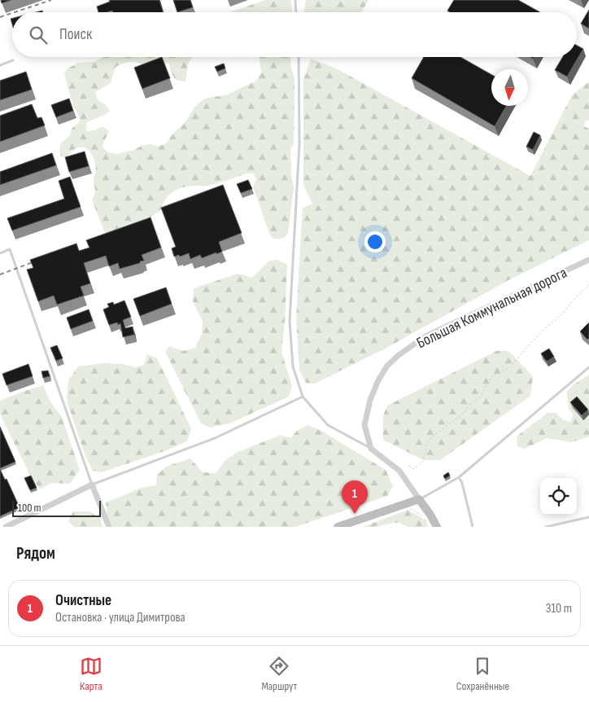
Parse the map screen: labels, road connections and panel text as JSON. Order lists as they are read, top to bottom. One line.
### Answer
{"streets":{"street":["Большая Коммунальная дорога"]},"scale_bar":"100 m","north":"bottom","page":{"search":"Поиск","pins":"1","scale":"100 m","heading":"Рядом","list":[{"mark":"1","name":"Очистные","note":"Остановка · улица Димитрова","value":"310 m"}],"nav":["Карта","Маршрут","Сохранённые"]}}
